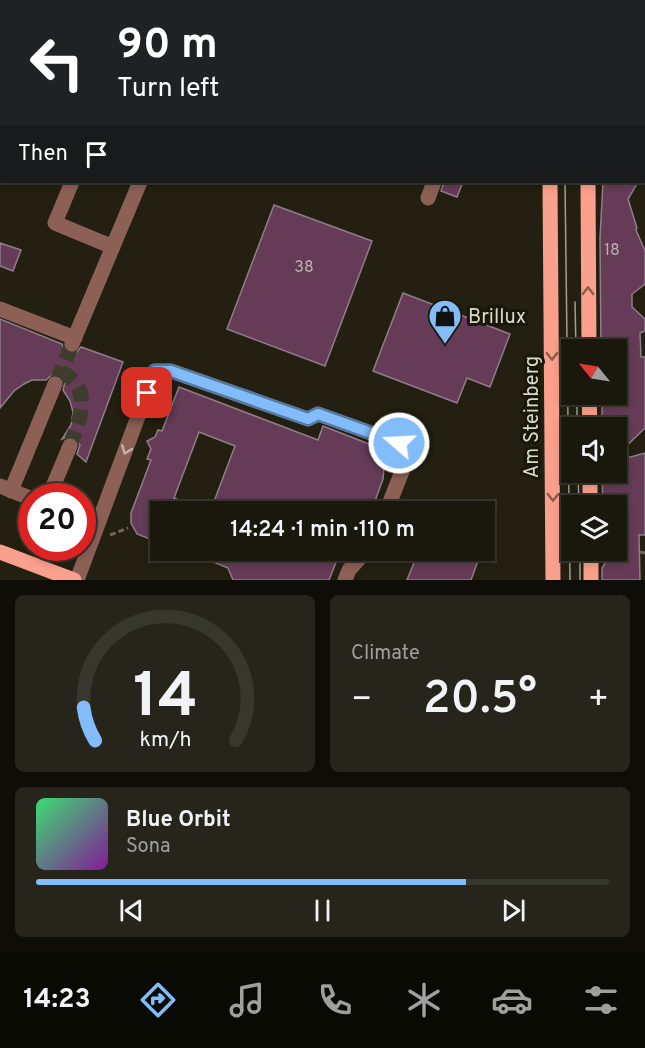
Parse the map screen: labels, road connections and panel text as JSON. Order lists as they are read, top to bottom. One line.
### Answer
{"streets":{"main road":["Am Steinberg"]},"places":{"shop":["Brillux"]},"house_numbers":["18","38"],"north":"top left","page":{"turn":["90 m","Turn left"],"then":"Then","limit":"20","trip":"14:24 · 1 min · 110 m","tile":"Climate","heat":["−","20.5°","+"],"song":["Blue Orbit","Sona"],"tabs":"14:23","gauge":["14","km/h"]}}
